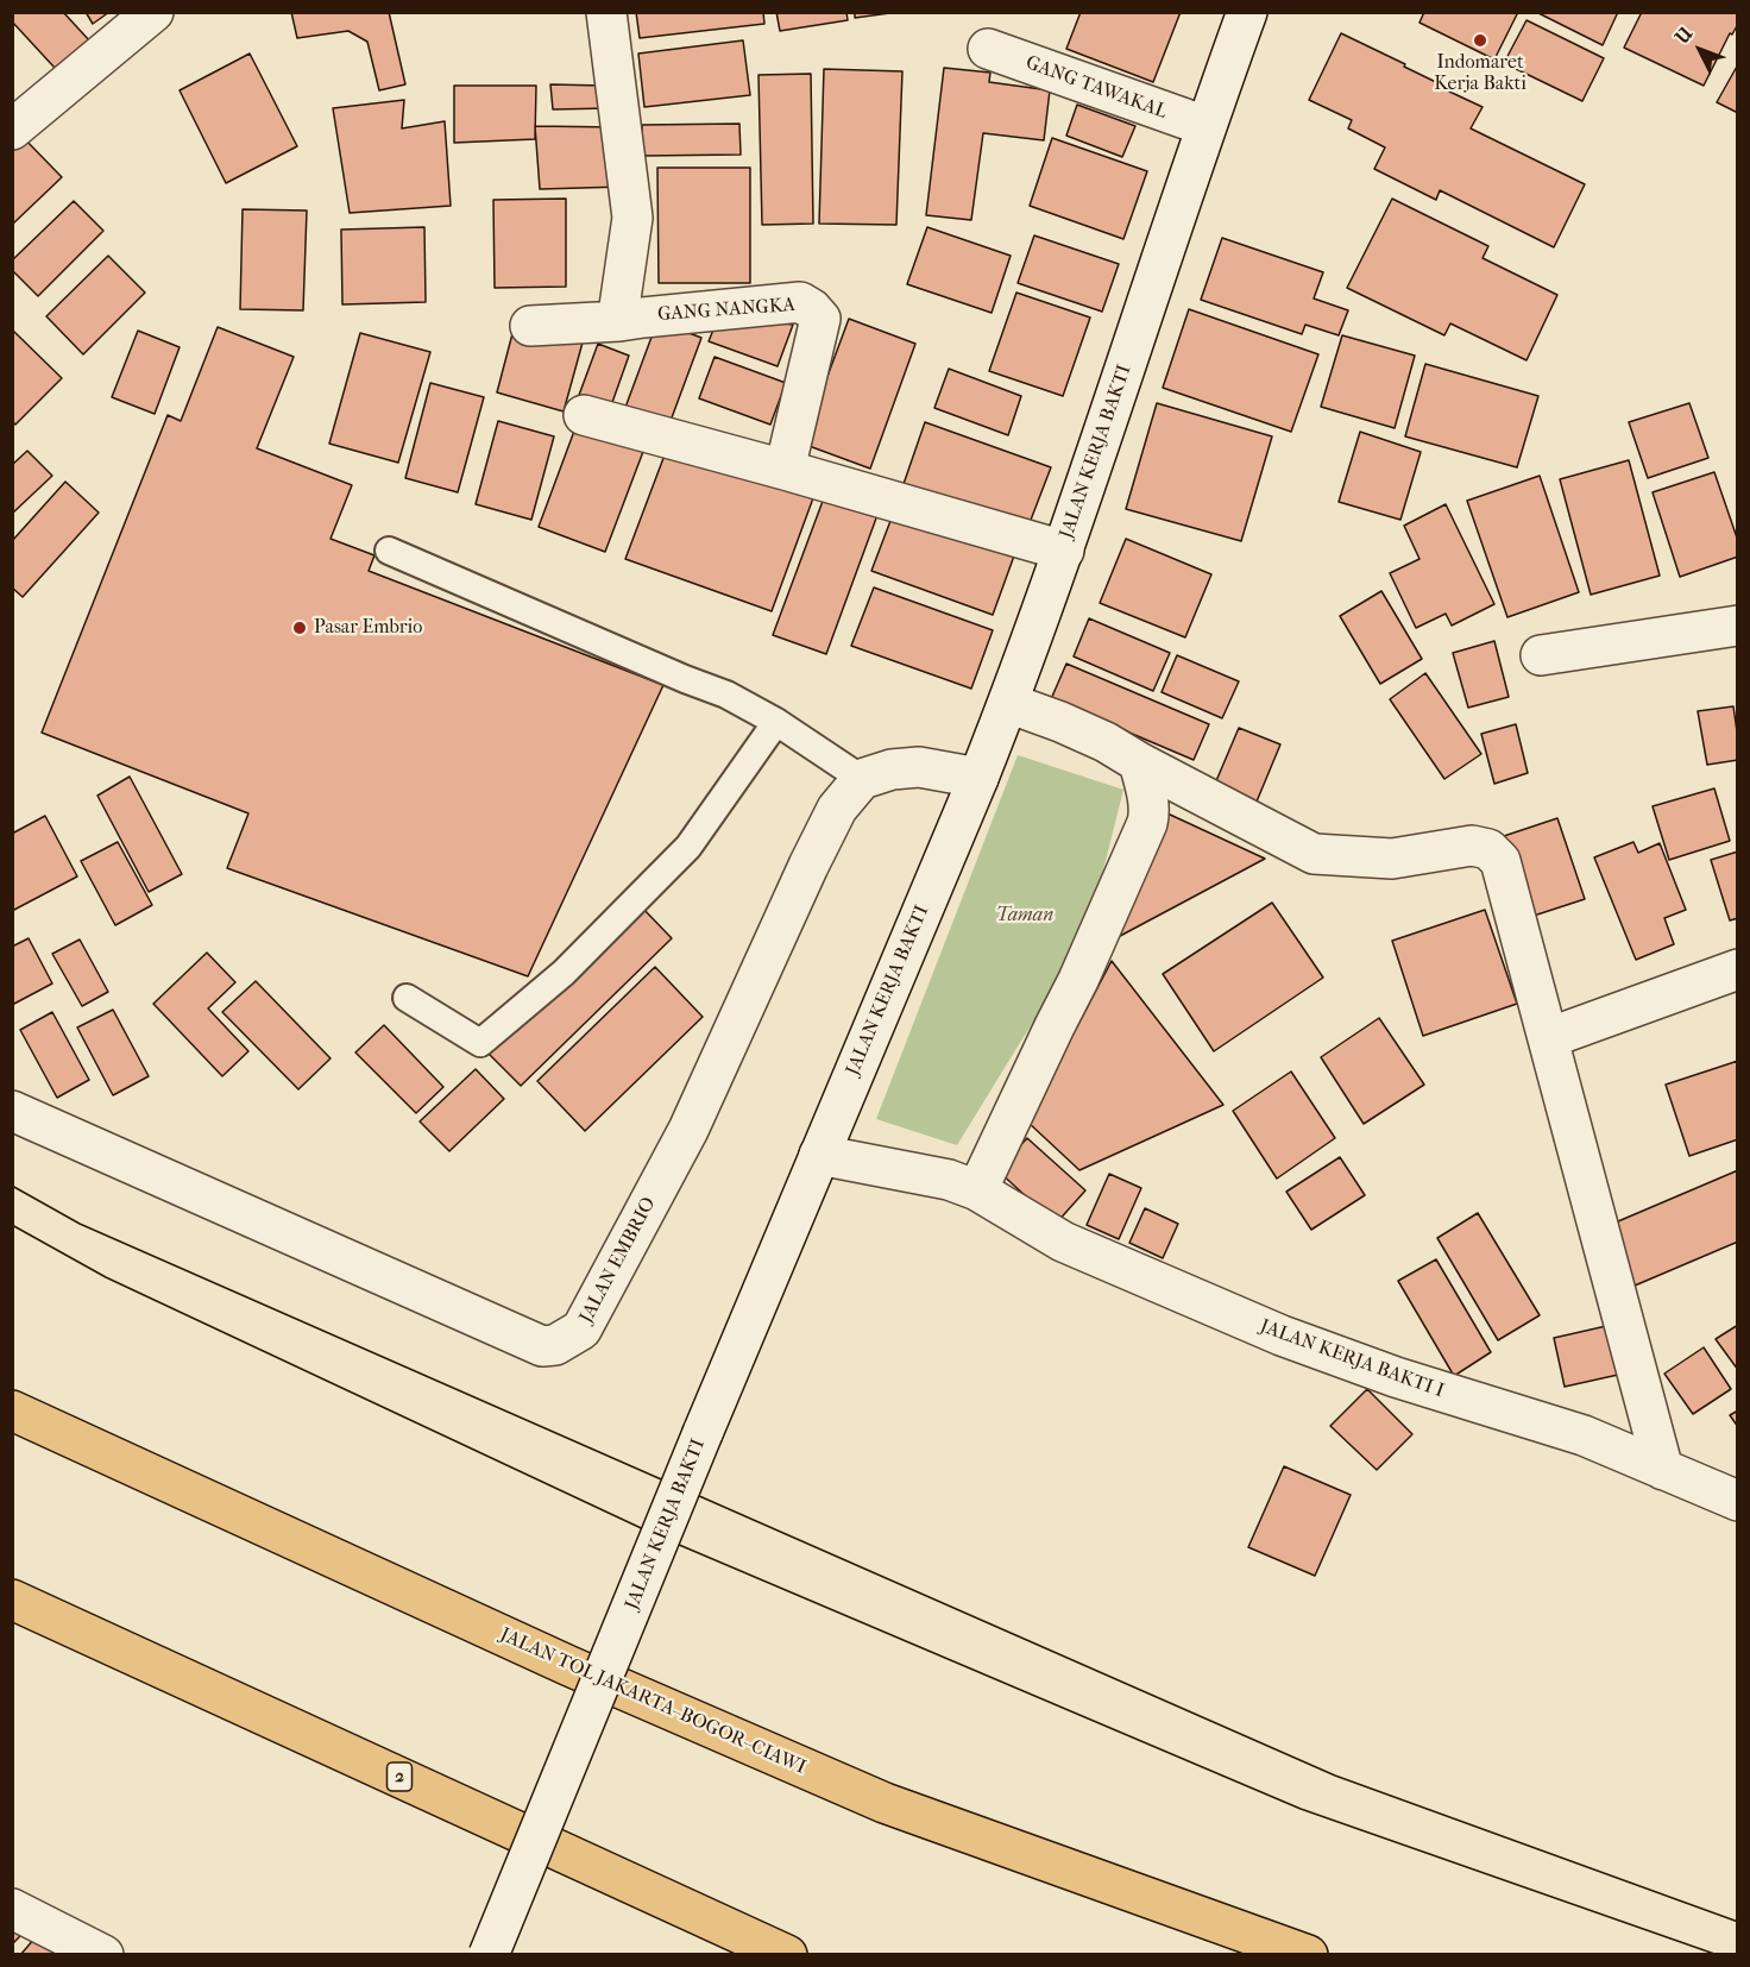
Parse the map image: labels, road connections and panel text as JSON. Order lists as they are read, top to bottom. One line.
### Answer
{"streets":{"highway":["JALAN TOL JAKARTA–BOGOR–CIAWI","2"],"street":["GANG TAWAKAL","GANG NANGKA","JALAN KERJA BAKTI","JALAN EMBRIO","JALAN KERJA BAKTI I"]},"crossings":[["GANG TAWAKAL","JALAN KERJA BAKTI"],["JALAN KERJA BAKTI","JALAN KERJA BAKTI I"]],"parks":["Taman"],"places":["Indomaret Kerja Bakti","Pasar Embrio"],"north":"top left"}
